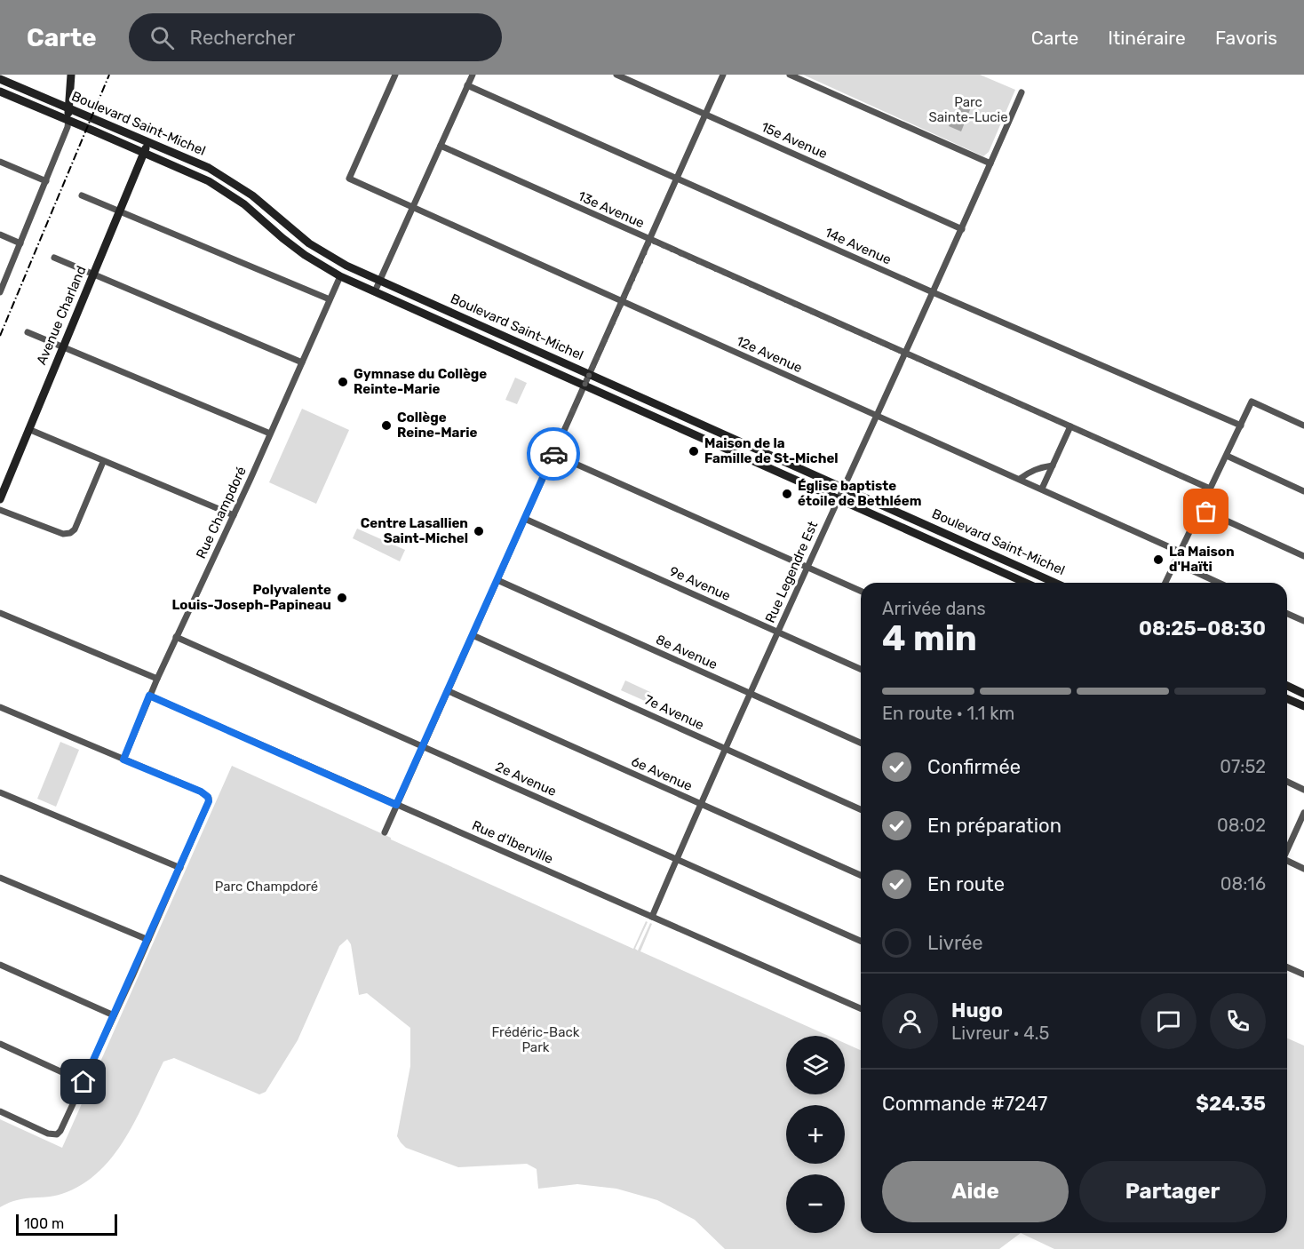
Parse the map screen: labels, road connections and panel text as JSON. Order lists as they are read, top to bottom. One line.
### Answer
{"streets":{"main road":["Boulevard Saint-Michel","Avenue Charland"],"street":["15e Avenue","13e Avenue","14e Avenue","12e Avenue","Rue Champdoré","Rue Legendre Est","9e Avenue","8e Avenue","7e Avenue","6e Avenue","2e Avenue","Rue d'Iberville"]},"crossings":[["Boulevard Saint-Michel","Avenue Charland"],["Boulevard Saint-Michel","Rue Champdoré"],["Boulevard Saint-Michel","Rue Legendre Est"],["15e Avenue","Rue Legendre Est"],["13e Avenue","Rue Legendre Est"],["14e Avenue","Rue Legendre Est"],["12e Avenue","Rue Legendre Est"],["Rue Champdoré","2e Avenue"],["Rue Champdoré","Rue d'Iberville"],["Rue Legendre Est","9e Avenue"],["Rue Legendre Est","8e Avenue"],["Rue Legendre Est","7e Avenue"],["Rue Legendre Est","6e Avenue"],["Rue Legendre Est","2e Avenue"],["Rue Legendre Est","Rue d'Iberville"]],"parks":["Parc Sainte-Lucie","Parc Champdoré","Frédéric-Back Park"],"places":["Gymnase du Collège Reinte-Marie","Collège Reine-Marie","Maison de la Famille de St-Michel","Église baptiste étoile de Bethléem","Centre Lasallien Saint-Michel","La Maison d'Haïti","Polyvalente Louis-Joseph-Papineau"],"scale_bar":"100 m","page":{"header":"Carte","search":"Rechercher","nav":["Carte","Itinéraire","Favoris"],"heading":["4 min","Arrivée dans","08:25–08:30"],"panel":["Hugo","Livreur · 4.5","Commande #7247","$24.35"],"bar":"En route · 1.1 km","list":[["Confirmée","07:52"],["En préparation","08:02"],["En route","08:16"],"Livrée"],"map_buttons":["+","−"],"buttons":["Aide","Partager"],"scale":"100 m"}}
